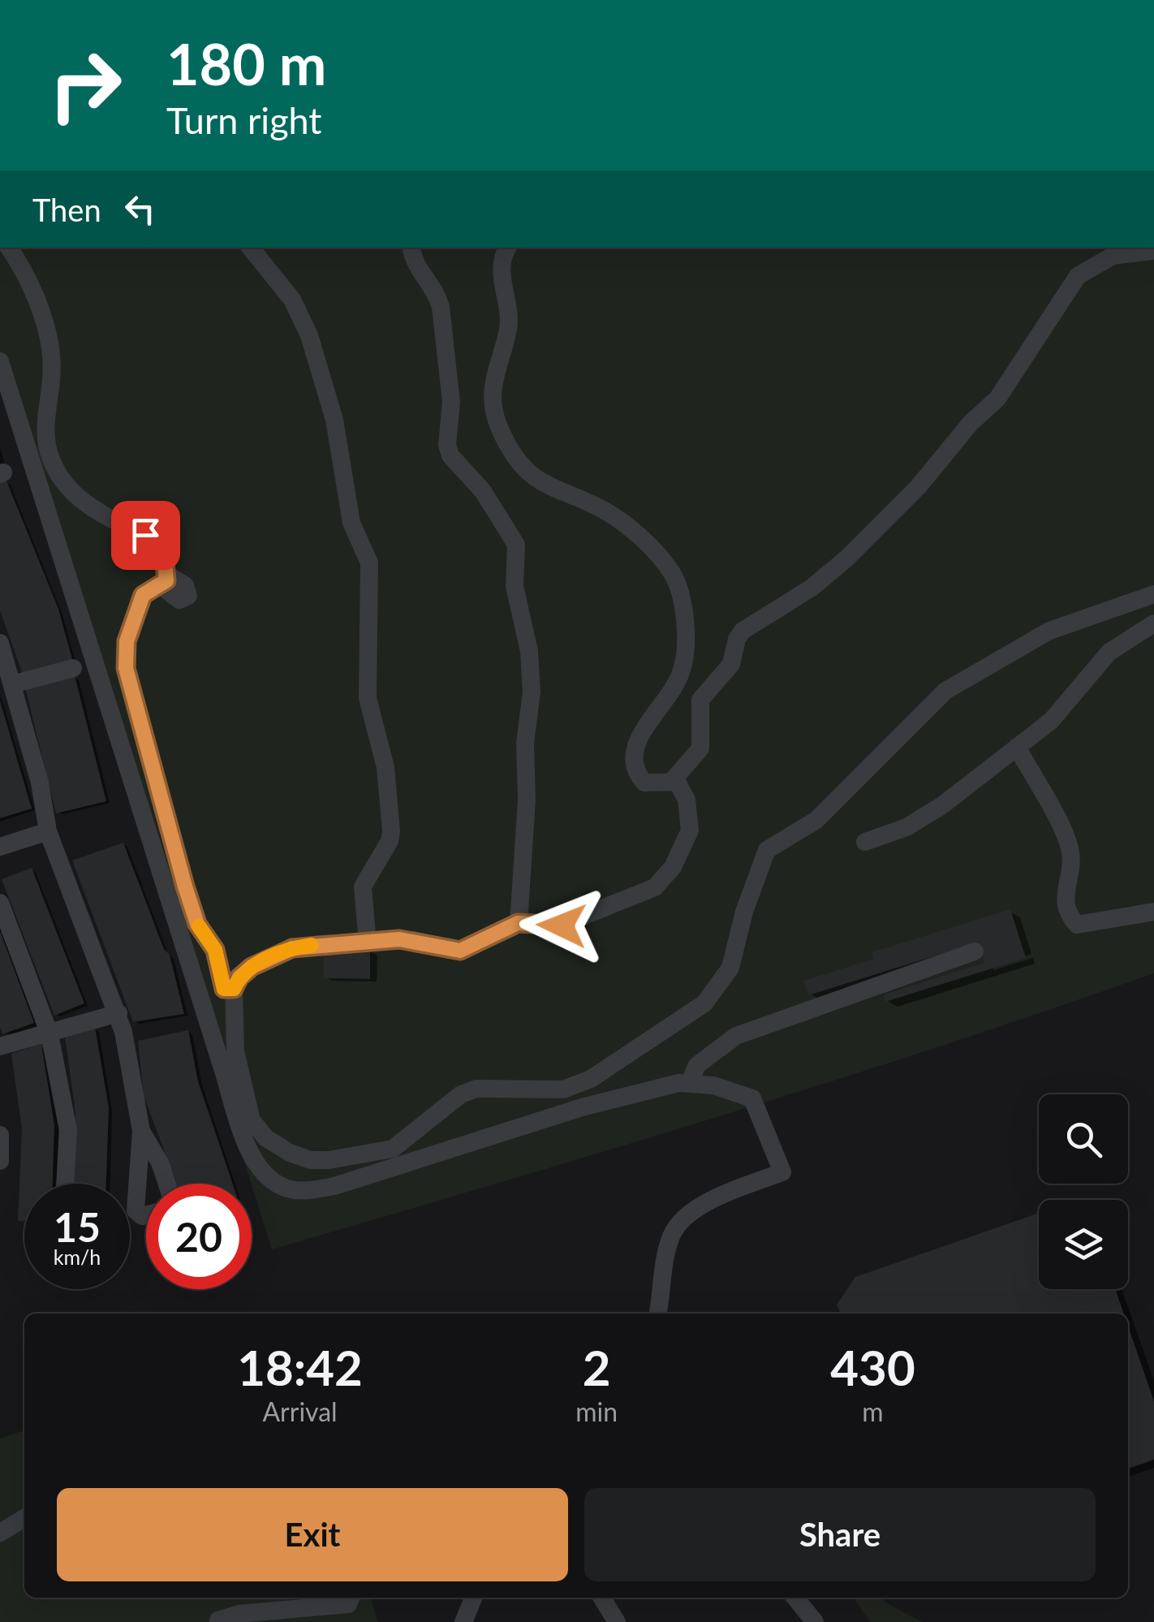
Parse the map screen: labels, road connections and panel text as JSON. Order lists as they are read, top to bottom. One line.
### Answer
{"page":{"turn":["180 m","Turn right"],"then":"Then","speed":"15 km/h","limit":"20","eta":["18:42","Arrival","2","min","430","m"],"buttons":["Exit","Share"]}}
